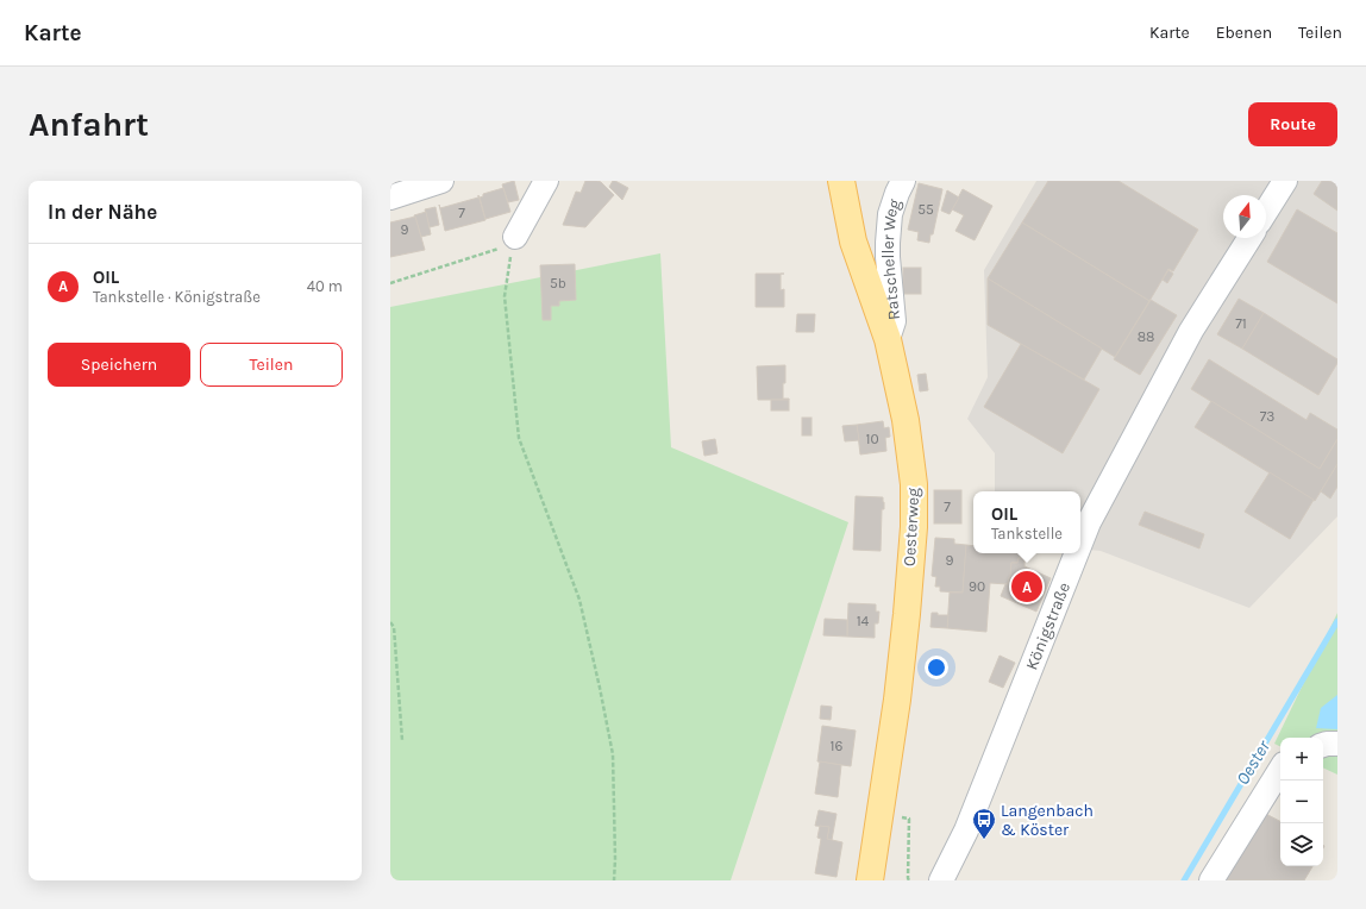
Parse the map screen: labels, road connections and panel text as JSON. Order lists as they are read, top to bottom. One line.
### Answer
{"streets":{"main road":["Oesterweg"],"street":["Ratscheller Weg","Königstraße"]},"crossings":[["Ratscheller Weg","Oesterweg"]],"water":["Oester"],"places":{"bus stop":["Langenbach & Köster"]},"house_numbers":["55","7","9","5b","71","88","73","10","7","9","90","14","16"],"north":"top","page":{"header":"Karte","nav":["Karte","Ebenen","Teilen"],"buttons":["Route",["Speichern","Teilen"]],"title":"Anfahrt","heading":"In der Nähe","list":[{"mark":"A","name":"OIL","note":"Tankstelle · Königstraße","value":"40 m"}],"popup":["OIL","Tankstelle"],"pins":"A","map_buttons":["+","−"]}}
